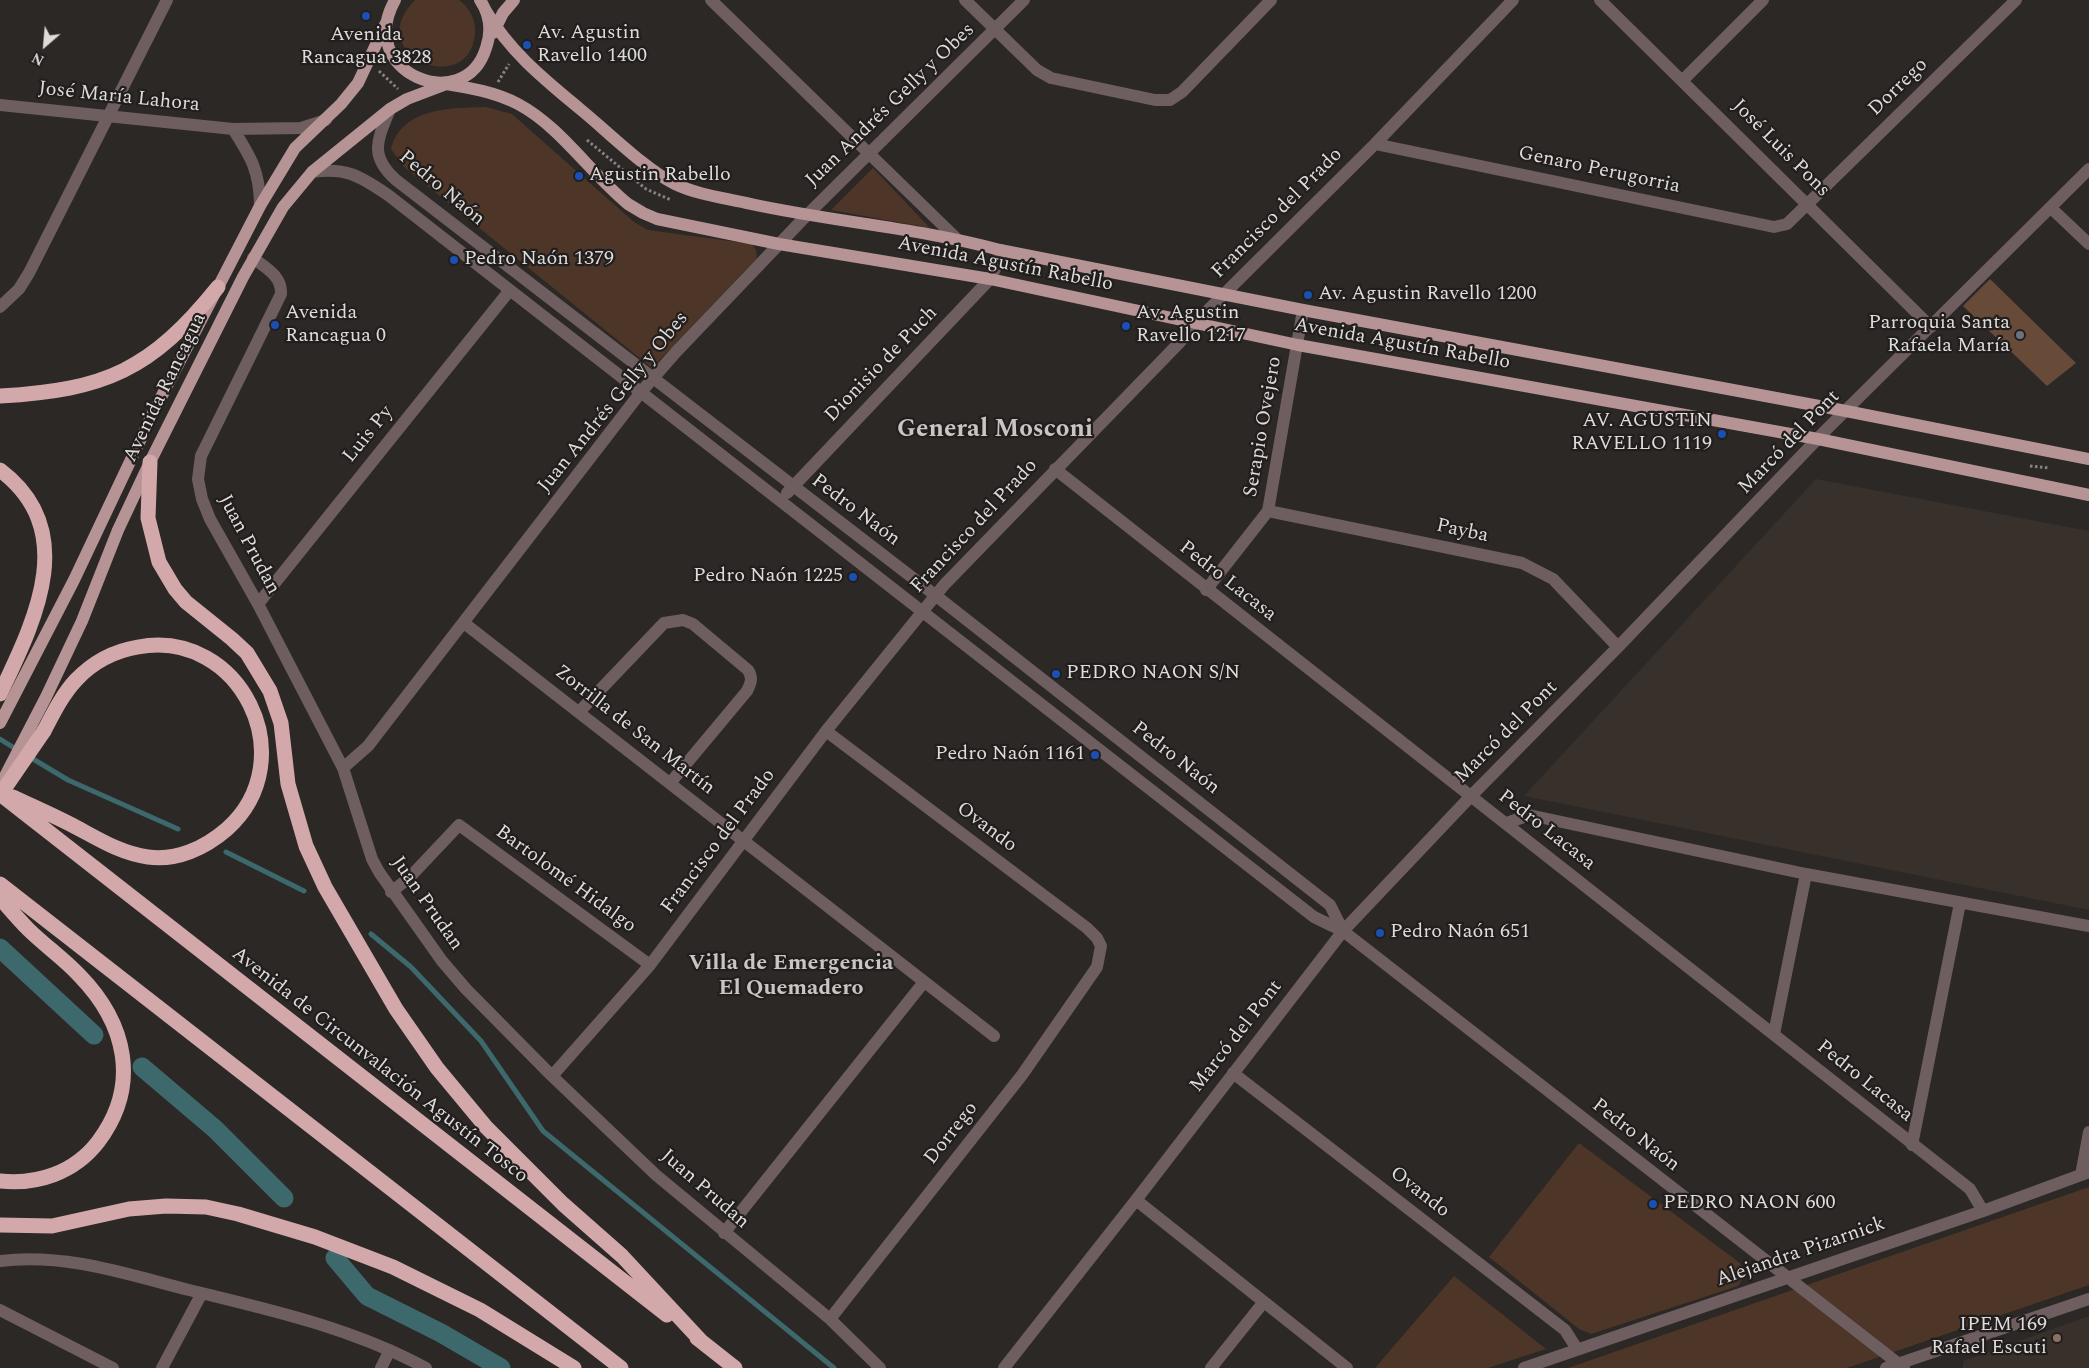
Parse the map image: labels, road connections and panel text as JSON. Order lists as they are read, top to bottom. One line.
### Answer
{"streets":{"highway":["Avenida de Circunvalación Agustín Tosco"],"main road":["Avenida Agustín Rabello","Avenida Rancagua"],"street":["Dorrego","José María Lahora","Juan Andrés Gelly y Obes","José Luis Pons","Genaro Perugorria","Pedro Naón","Francisco del Prado","Dionisio de Puch","Serapio Ovejero","Luis Py","Marcó del Pont","Payba","Juan Prudan","Pedro Lacasa","Zorrilla de San Martín","Ovando","Bartolomé Hidalgo","Alejandra Pizarnick"]},"crossings":[["Dorrego","José Luis Pons"],["Dorrego","Genaro Perugorria"],["Dorrego","Juan Prudan"],["Dorrego","Ovando"],["José María Lahora","Avenida Rancagua"],["Juan Andrés Gelly y Obes","Pedro Naón"],["Juan Andrés Gelly y Obes","Avenida Agustín Rabello"],["Juan Andrés Gelly y Obes","Juan Prudan"],["Juan Andrés Gelly y Obes","Zorrilla de San Martín"],["José Luis Pons","Genaro Perugorria"],["José Luis Pons","Marcó del Pont"],["Genaro Perugorria","Francisco del Prado"],["Pedro Naón","Francisco del Prado"],["Pedro Naón","Dionisio de Puch"],["Pedro Naón","Avenida Rancagua"],["Pedro Naón","Luis Py"],["Pedro Naón","Marcó del Pont"],["Pedro Naón","Alejandra Pizarnick"],["Francisco del Prado","Avenida Agustín Rabello"],["Francisco del Prado","Juan Prudan"],["Francisco del Prado","Pedro Lacasa"],["Francisco del Prado","Zorrilla de San Martín"],["Francisco del Prado","Ovando"],["Francisco del Prado","Bartolomé Hidalgo"],["Avenida Agustín Rabello","Dionisio de Puch"],["Avenida Agustín Rabello","Avenida Rancagua"],["Avenida Agustín Rabello","Serapio Ovejero"],["Avenida Agustín Rabello","Marcó del Pont"],["Avenida Rancagua","Juan Prudan"],["Serapio Ovejero","Payba"],["Serapio Ovejero","Pedro Lacasa"],["Luis Py","Juan Prudan"],["Marcó del Pont","Payba"],["Marcó del Pont","Pedro Lacasa"],["Marcó del Pont","Ovando"],["Juan Prudan","Bartolomé Hidalgo"],["Pedro Lacasa","Alejandra Pizarnick"],["Ovando","Alejandra Pizarnick"]],"districts":["General Mosconi","Villa de Emergencia El Quemadero"],"places":["Avenida Rancagua 3828","Av. Agustin Ravello 1400","Agustin Rabello","Pedro Naón 1379","Av. Agustin Ravello 1200","Avenida Rancagua 0","Av. Agustin Ravello 1217","Parroquia Santa Rafaela María","AV. AGUSTIN RAVELLO 1119","Pedro Naón 1225","PEDRO NAON S/N","Pedro Naón 1161","Pedro Naón 651","PEDRO NAON 600","IPEM 169 Rafael Escuti"],"north":"bottom left"}
